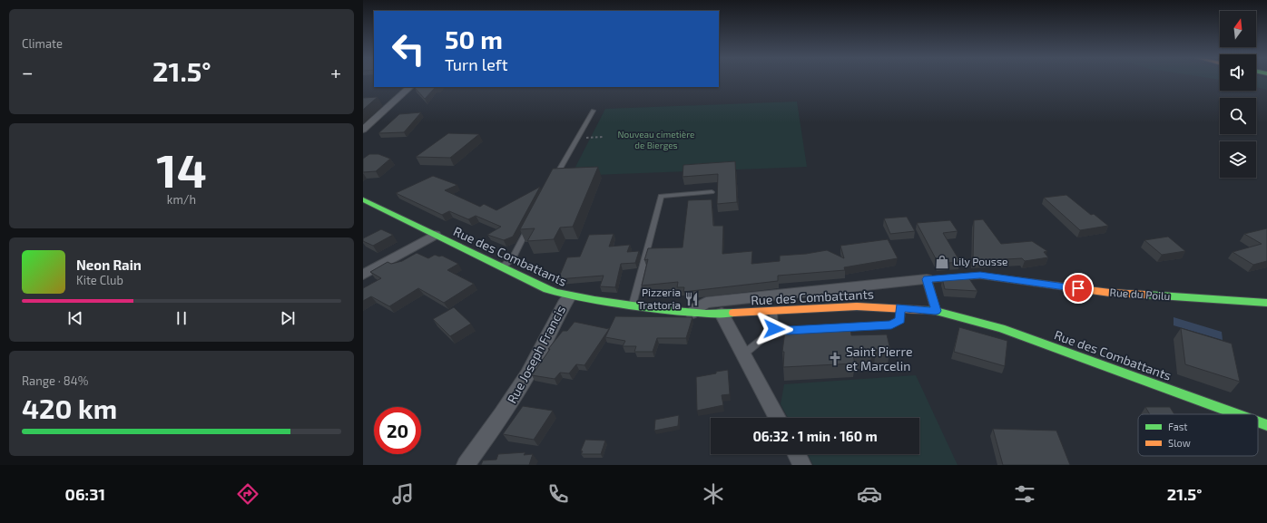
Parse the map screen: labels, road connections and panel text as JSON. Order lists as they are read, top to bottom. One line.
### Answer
{"streets":{"main road":["Rue des Combattants","Rue du Poilu"],"street":["Rue Joseph Francis"]},"crossings":[["Rue des Combattants","Rue du Poilu"],["Rue des Combattants","Rue Joseph Francis"]],"parks":["Nouveau cimetière de Bierges"],"places":{"shop":["Lily Pousse"],"restaurant":["Pizzeria Trattoria"],"church":["Saint Pierre et Marcelin"]},"legend":["Fast","Slow"],"north":"top","page":{"tile":["Climate",["14","km/h"],["Range · 84%","420 km"]],"turn":["50 m","Turn left"],"heat":["−","21.5°","+"],"song":["Neon Rain","Kite Club"],"limit":"20","trip":"06:32 · 1 min · 160 m","tabs":["06:31","21.5°"]}}
